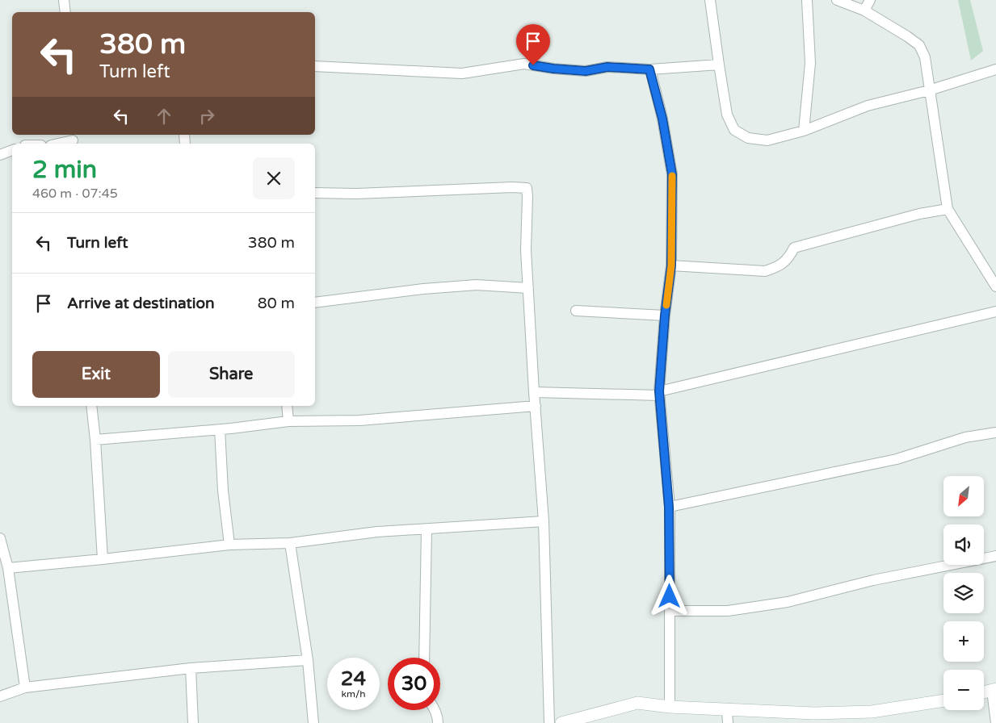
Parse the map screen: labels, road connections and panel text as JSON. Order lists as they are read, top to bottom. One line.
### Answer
{"north":"bottom left","page":{"turn":["380 m","Turn left"],"heading":["2 min","460 m · 07:45"],"list":[{"name":"Turn left","value":"380 m"},{"name":"Arrive at destination","value":"80 m"}],"buttons":["Exit","Share"],"map_buttons":["+","−"],"speed":"24 km/h","limit":"30"}}
